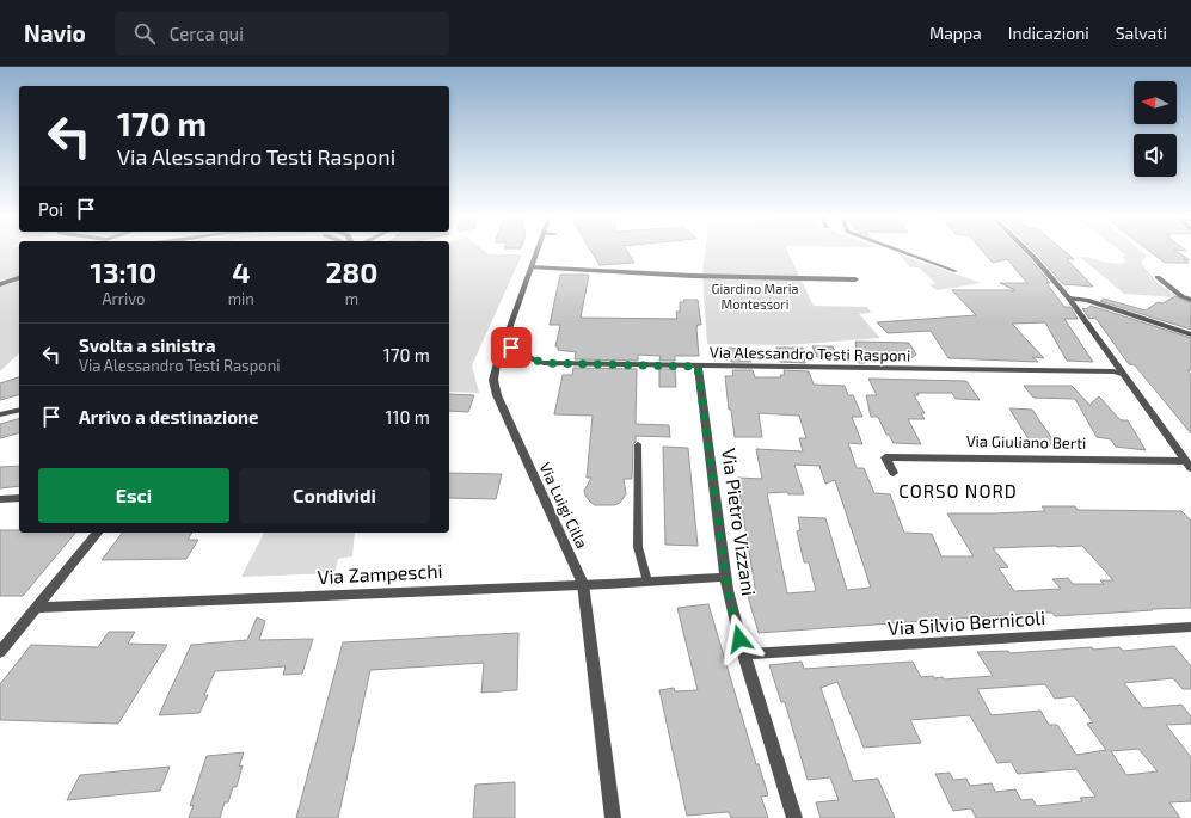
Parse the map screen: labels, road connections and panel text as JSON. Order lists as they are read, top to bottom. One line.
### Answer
{"streets":{"street":["Via Alessandro Testi Rasponi","Via Giuliano Berti","Via Luigi Cilla","Via Pietro Vizzani","Via Zampeschi","Via Silvio Bernicoli"]},"crossings":[["Via Alessandro Testi Rasponi","Via Luigi Cilla"],["Via Alessandro Testi Rasponi","Via Pietro Vizzani"],["Via Luigi Cilla","Via Zampeschi"],["Via Pietro Vizzani","Via Zampeschi"],["Via Pietro Vizzani","Via Silvio Bernicoli"]],"districts":["CORSO NORD"],"parks":["Giardino Maria Montessori"],"north":"left","page":{"header":"Navio","search":"Cerca qui","nav":["Mappa","Indicazioni","Salvati"],"turn":["170 m","Via Alessandro Testi Rasponi"],"then":"Poi","eta":["13:10","Arrivo","4","min","280","m"],"list":[{"name":"Svolta a sinistra","note":"Via Alessandro Testi Rasponi","value":"170 m"},{"name":"Arrivo a destinazione","value":"110 m"}],"buttons":["Esci","Condividi"]}}
